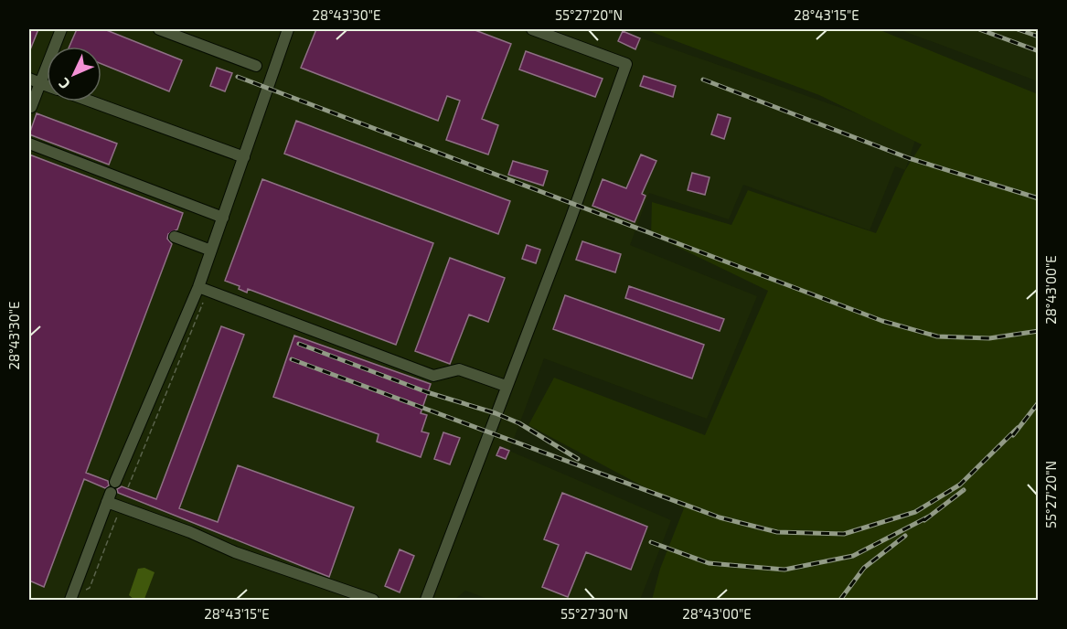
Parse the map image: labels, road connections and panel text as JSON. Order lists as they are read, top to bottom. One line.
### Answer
{"north":"bottom left","coordinates":["28°43'30\"E","55°27'20\"N","28°43'15\"E","28°43'00\"E","55°27'30\"N"]}
